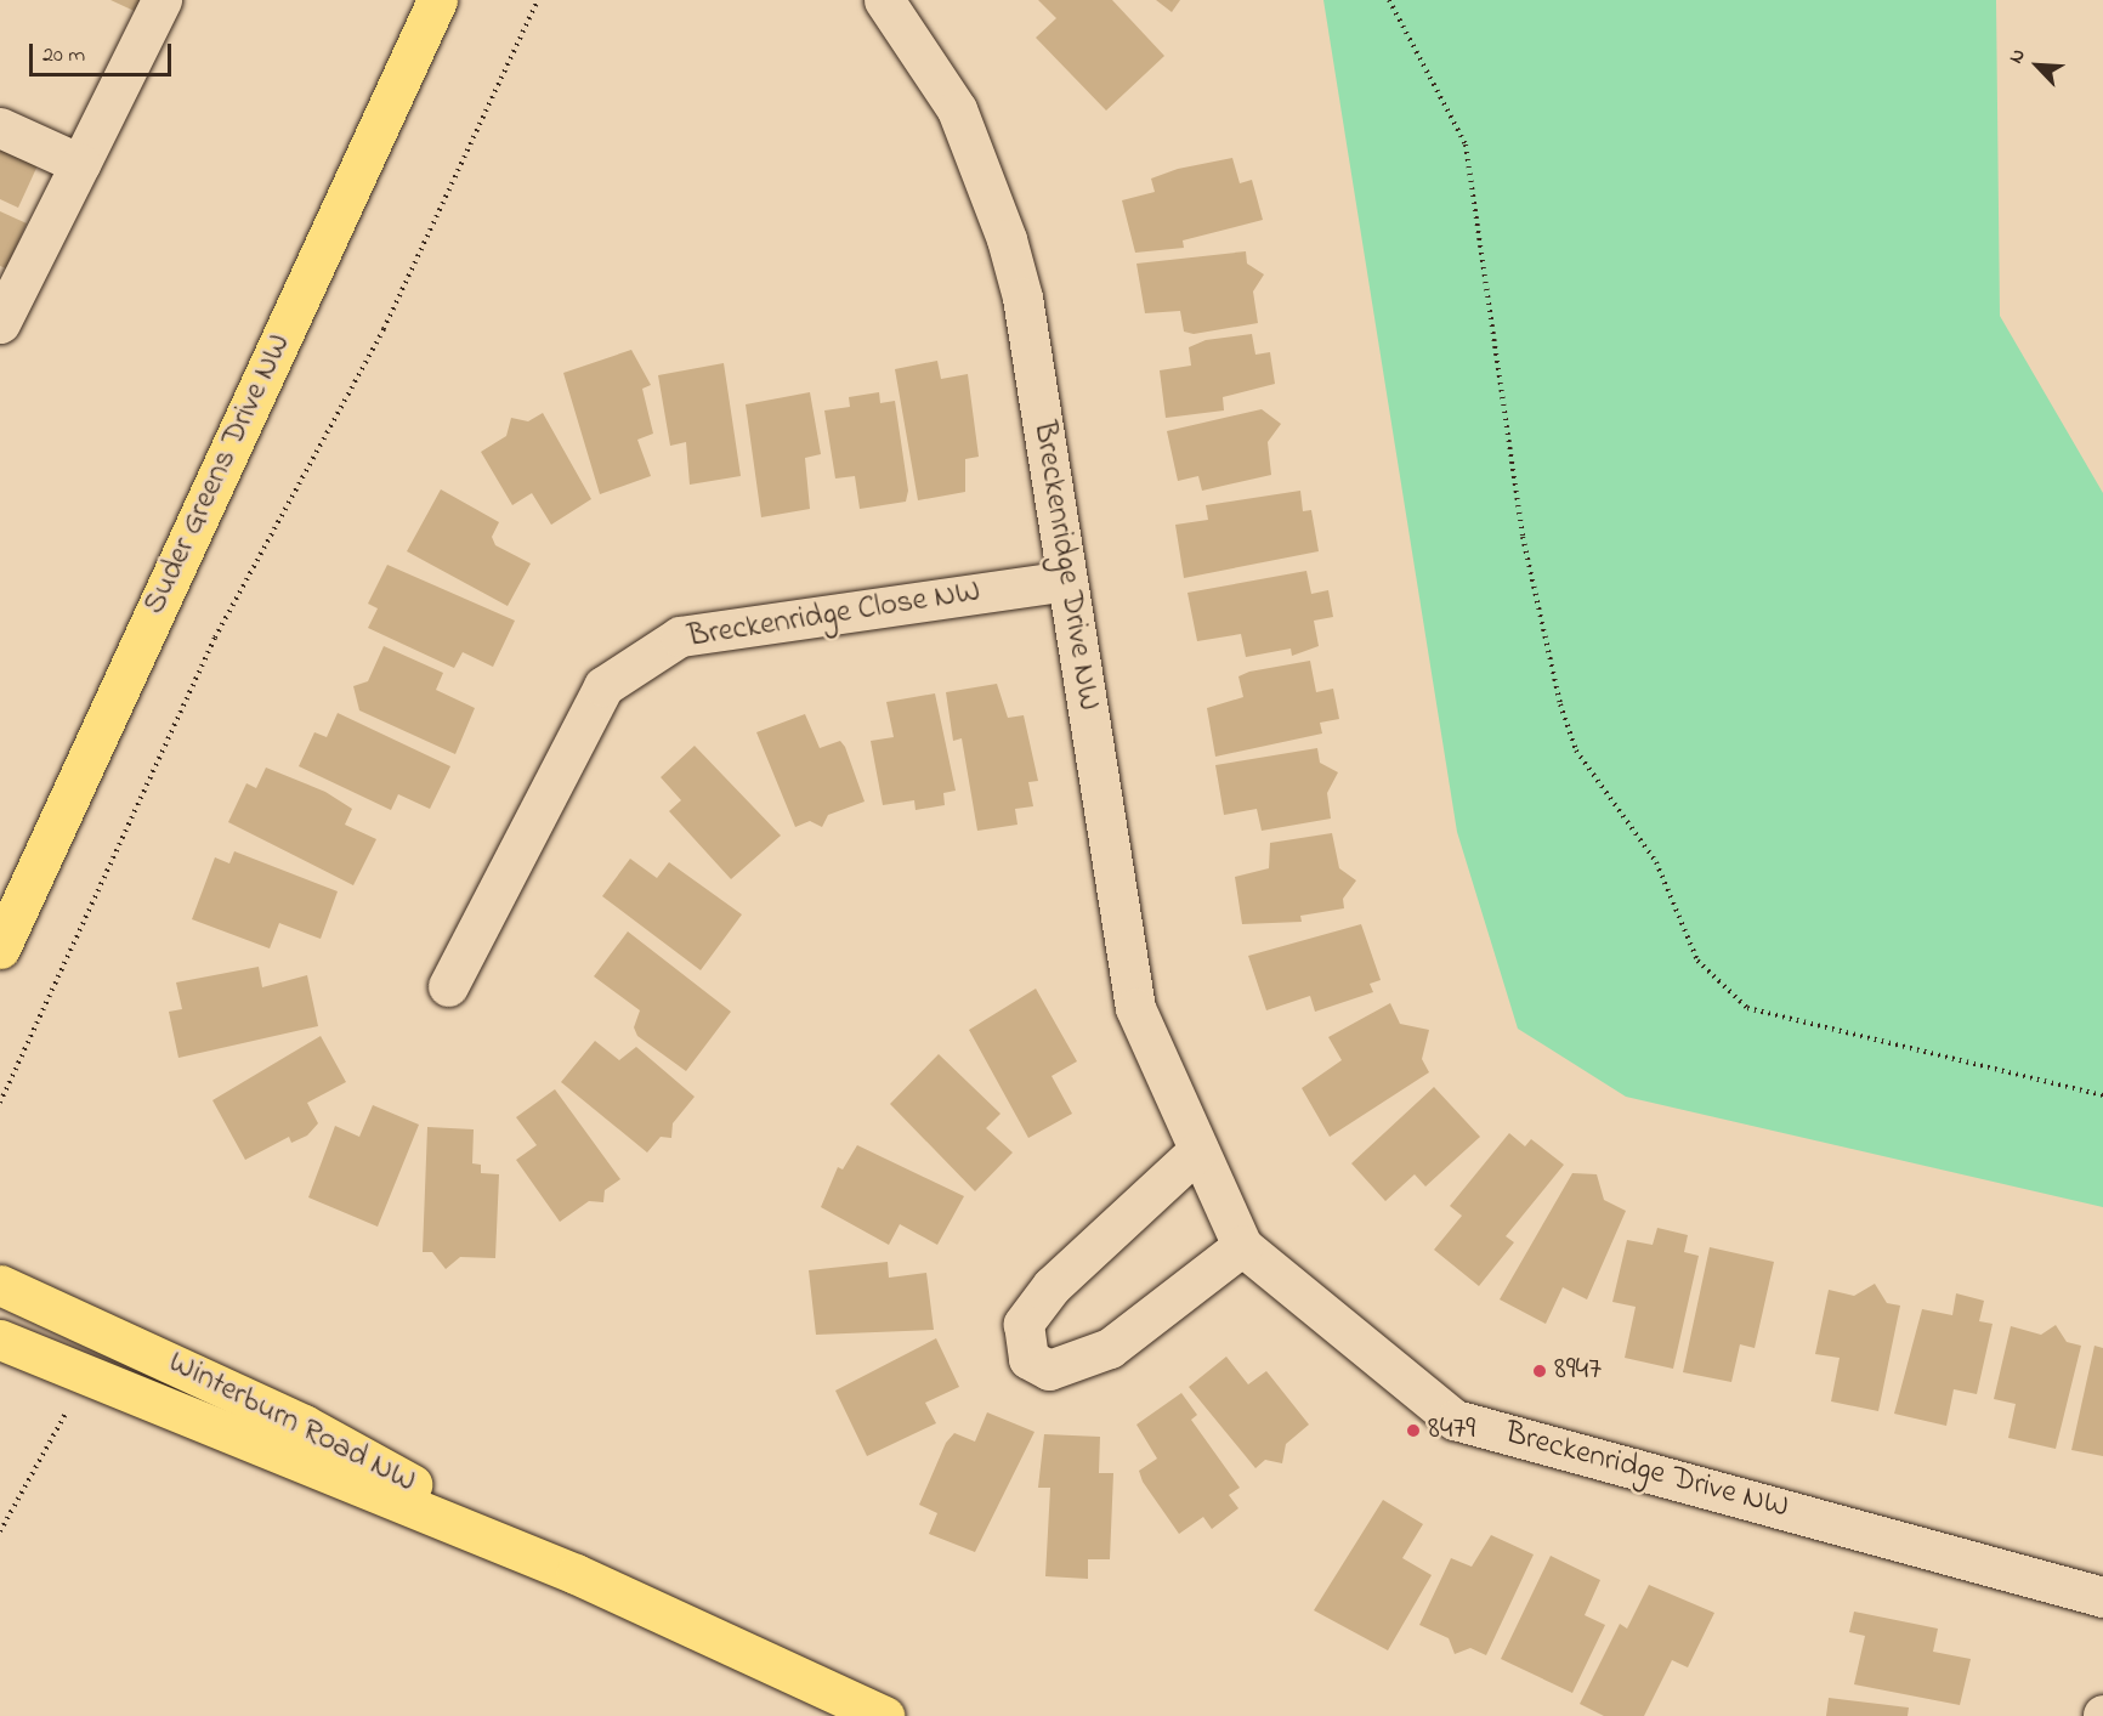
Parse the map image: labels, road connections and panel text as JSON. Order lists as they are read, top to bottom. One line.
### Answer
{"streets":{"main road":["Suder Greens Drive NW","Winterburn Road NW"],"street":["Breckenridge Drive NW","Breckenridge Close NW"]},"crossings":[["Breckenridge Drive NW","Breckenridge Close NW"]],"places":["8947","8479"],"scale_bar":"20 m","north":"top left"}
